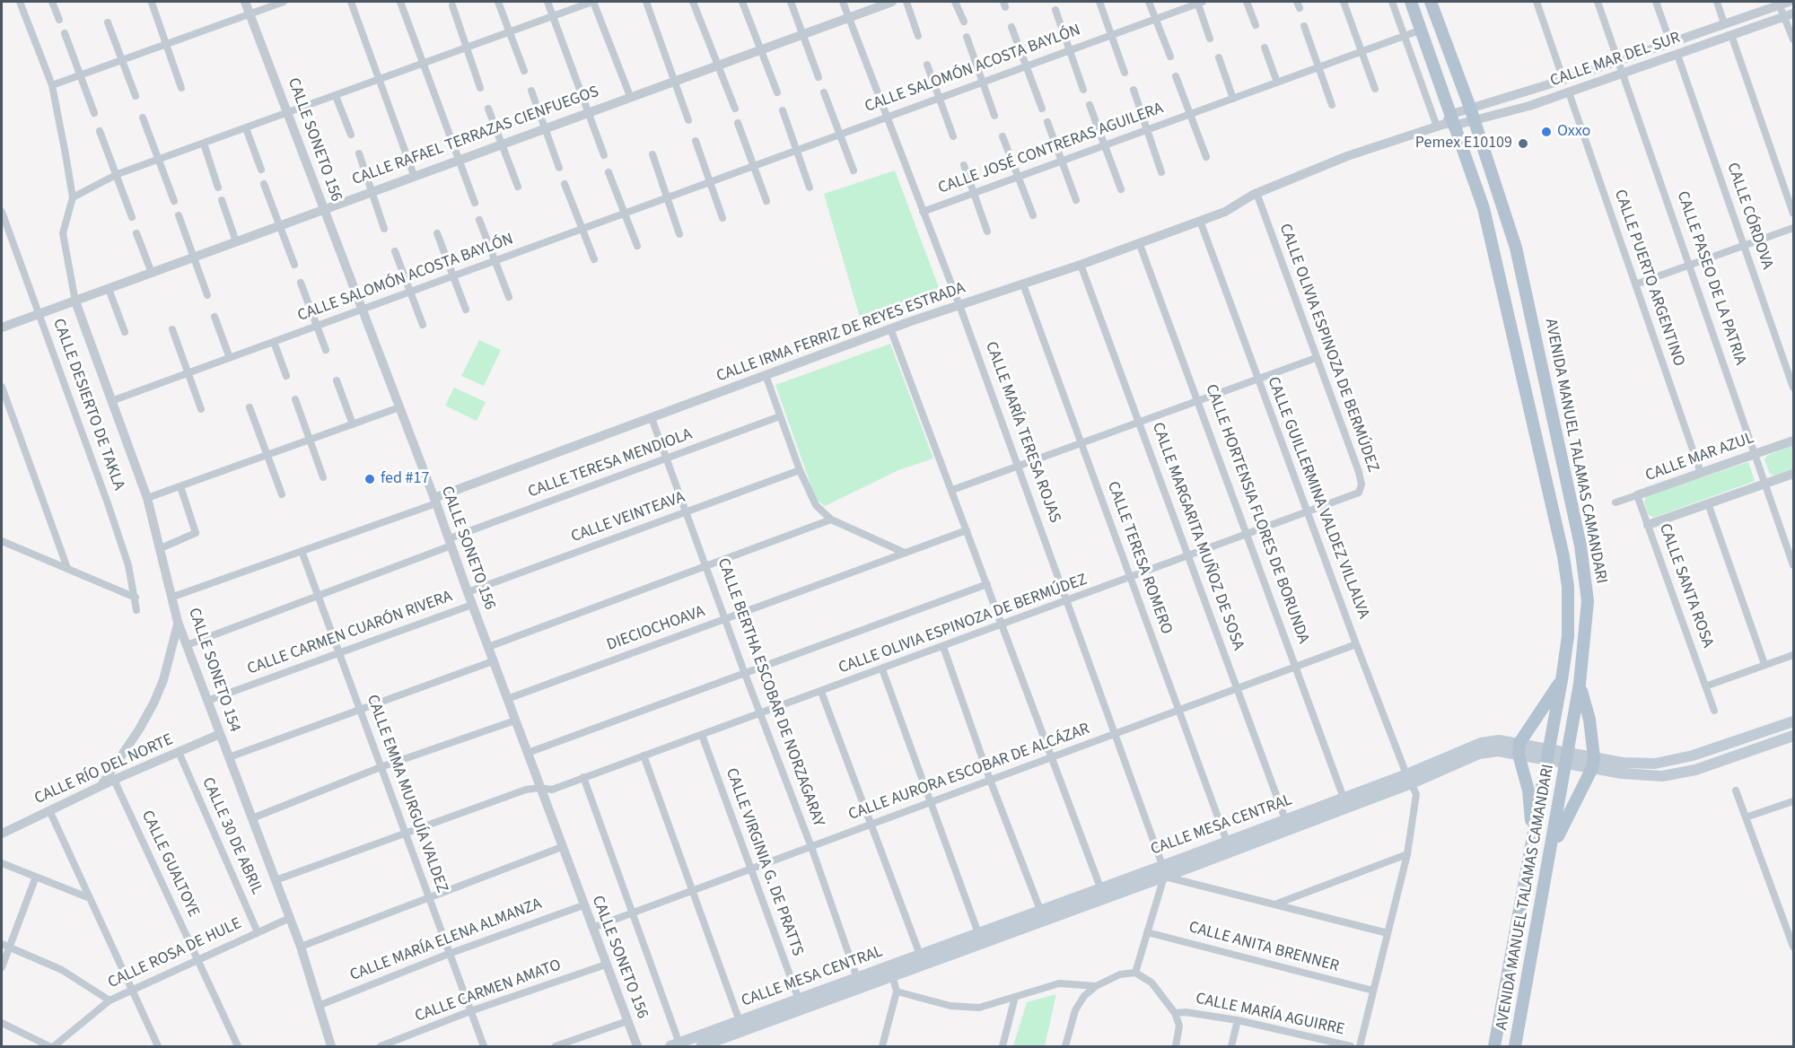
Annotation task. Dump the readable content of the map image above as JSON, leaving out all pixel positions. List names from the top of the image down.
{
  "streets": {
    "main road": ["AVENIDA MANUEL TALAMAS CAMANDARI", "CALLE MESA CENTRAL"],
    "street": [
      "CALLE MAR DEL SUR",
      "CALLE SALOMÓN ACOSTA BAYLÓN",
      "CALLE RAFAEL TERRAZAS CIENFUEGOS",
      "CALLE SONETO 156",
      "CALLE JOSÉ CONTRERAS AGUILERA",
      "CALLE CÓRDOVA",
      "CALLE PUERTO ARGENTINO",
      "CALLE PASEO DE LA PATRIA",
      "CALLE IRMA FERRIZ DE REYES ESTRADA",
      "CALLE OLIVIA ESPINOZA DE BERMÚDEZ",
      "CALLE DESIERTO DE TAKLA",
      "CALLE MARÍA TERESA ROJAS",
      "CALLE MAR AZUL",
      "CALLE TERESA MENDIOLA",
      "CALLE GUILLERMINA VALDEZ VILLALVA",
      "CALLE HORTENSIA FLORES DE BORUNDA",
      "CALLE VEINTEAVA",
      "CALLE MARGARITA MUÑOZ DE SOSA",
      "CALLE TERESA ROMERO",
      "CALLE SANTA ROSA",
      "DIECIOCHOAVA",
      "CALLE CARMEN CUARÓN RIVERA",
      "CALLE SONETO 154",
      "CALLE BERTHA ESCOBAR DE NORZAGARAY",
      "CALLE RÍO DEL NORTE",
      "CALLE AURORA ESCOBAR DE ALCÁZAR",
      "CALLE EMMA MURGUÍA VALDEZ",
      "CALLE 30 DE ABRIL",
      "CALLE VIRGINIA G. DE PRATTS",
      "CALLE GUALTOYE",
      "CALLE MARÍA ELENA ALMANZA",
      "CALLE ANITA BRENNER",
      "CALLE ROSA DE HULE",
      "CALLE CARMEN AMATO",
      "CALLE MARÍA AGUIRRE"
    ]
  },
  "crossings": [
    ["CALLE MAR DEL SUR", "CALLE CÓRDOVA"],
    ["CALLE MAR DEL SUR", "CALLE PUERTO ARGENTINO"],
    ["CALLE MAR DEL SUR", "CALLE PASEO DE LA PATRIA"],
    ["CALLE MAR DEL SUR", "CALLE IRMA FERRIZ DE REYES ESTRADA"],
    ["CALLE MAR DEL SUR", "CALLE OLIVIA ESPINOZA DE BERMÚDEZ"],
    ["CALLE MAR DEL SUR", "AVENIDA MANUEL TALAMAS CAMANDARI"],
    ["CALLE SALOMÓN ACOSTA BAYLÓN", "CALLE SONETO 156"],
    ["CALLE SALOMÓN ACOSTA BAYLÓN", "CALLE MARÍA TERESA ROJAS"],
    ["CALLE SALOMÓN ACOSTA BAYLÓN", "CALLE SONETO 154"],
    ["CALLE RAFAEL TERRAZAS CIENFUEGOS", "CALLE SONETO 156"],
    ["CALLE RAFAEL TERRAZAS CIENFUEGOS", "CALLE DESIERTO DE TAKLA"],
    ["CALLE RAFAEL TERRAZAS CIENFUEGOS", "CALLE MARÍA TERESA ROJAS"],
    ["CALLE RAFAEL TERRAZAS CIENFUEGOS", "CALLE SONETO 154"],
    ["CALLE SONETO 156", "CALLE IRMA FERRIZ DE REYES ESTRADA"],
    ["CALLE SONETO 156", "CALLE OLIVIA ESPINOZA DE BERMÚDEZ"],
    ["CALLE SONETO 156", "CALLE TERESA MENDIOLA"],
    ["CALLE SONETO 156", "CALLE VEINTEAVA"],
    ["CALLE SONETO 156", "DIECIOCHOAVA"],
    ["CALLE SONETO 156", "CALLE CARMEN CUARÓN RIVERA"],
    ["CALLE SONETO 156", "CALLE AURORA ESCOBAR DE ALCÁZAR"],
    ["CALLE SONETO 156", "CALLE MARÍA ELENA ALMANZA"],
    ["CALLE SONETO 156", "CALLE CARMEN AMATO"],
    ["CALLE JOSÉ CONTRERAS AGUILERA", "CALLE MARÍA TERESA ROJAS"],
    ["CALLE JOSÉ CONTRERAS AGUILERA", "AVENIDA MANUEL TALAMAS CAMANDARI"],
    ["CALLE PUERTO ARGENTINO", "CALLE MAR AZUL"],
    ["CALLE PASEO DE LA PATRIA", "CALLE MAR AZUL"],
    ["CALLE IRMA FERRIZ DE REYES ESTRADA", "CALLE OLIVIA ESPINOZA DE BERMÚDEZ"],
    ["CALLE IRMA FERRIZ DE REYES ESTRADA", "CALLE MARÍA TERESA ROJAS"],
    ["CALLE IRMA FERRIZ DE REYES ESTRADA", "CALLE TERESA MENDIOLA"],
    ["CALLE IRMA FERRIZ DE REYES ESTRADA", "CALLE GUILLERMINA VALDEZ VILLALVA"],
    ["CALLE IRMA FERRIZ DE REYES ESTRADA", "CALLE HORTENSIA FLORES DE BORUNDA"],
    ["CALLE IRMA FERRIZ DE REYES ESTRADA", "CALLE VEINTEAVA"],
    ["CALLE IRMA FERRIZ DE REYES ESTRADA", "CALLE MARGARITA MUÑOZ DE SOSA"],
    ["CALLE IRMA FERRIZ DE REYES ESTRADA", "CALLE TERESA ROMERO"],
    ["CALLE IRMA FERRIZ DE REYES ESTRADA", "DIECIOCHOAVA"],
    ["CALLE IRMA FERRIZ DE REYES ESTRADA", "CALLE BERTHA ESCOBAR DE NORZAGARAY"],
    ["CALLE OLIVIA ESPINOZA DE BERMÚDEZ", "CALLE MARÍA TERESA ROJAS"],
    ["CALLE OLIVIA ESPINOZA DE BERMÚDEZ", "CALLE GUILLERMINA VALDEZ VILLALVA"],
    ["CALLE OLIVIA ESPINOZA DE BERMÚDEZ", "CALLE HORTENSIA FLORES DE BORUNDA"],
    ["CALLE OLIVIA ESPINOZA DE BERMÚDEZ", "CALLE MARGARITA MUÑOZ DE SOSA"],
    ["CALLE OLIVIA ESPINOZA DE BERMÚDEZ", "CALLE TERESA ROMERO"],
    ["CALLE OLIVIA ESPINOZA DE BERMÚDEZ", "CALLE SONETO 154"],
    ["CALLE OLIVIA ESPINOZA DE BERMÚDEZ", "CALLE BERTHA ESCOBAR DE NORZAGARAY"],
    ["CALLE OLIVIA ESPINOZA DE BERMÚDEZ", "CALLE EMMA MURGUÍA VALDEZ"],
    ["CALLE OLIVIA ESPINOZA DE BERMÚDEZ", "CALLE VIRGINIA G. DE PRATTS"],
    ["CALLE MARÍA TERESA ROJAS", "CALLE AURORA ESCOBAR DE ALCÁZAR"],
    ["CALLE MARÍA TERESA ROJAS", "CALLE MESA CENTRAL"],
    ["AVENIDA MANUEL TALAMAS CAMANDARI", "CALLE MESA CENTRAL"],
    ["CALLE MAR AZUL", "CALLE SANTA ROSA"],
    ["CALLE TERESA MENDIOLA", "CALLE SONETO 154"],
    ["CALLE TERESA MENDIOLA", "CALLE BERTHA ESCOBAR DE NORZAGARAY"],
    ["CALLE TERESA MENDIOLA", "CALLE EMMA MURGUÍA VALDEZ"],
    ["CALLE GUILLERMINA VALDEZ VILLALVA", "CALLE AURORA ESCOBAR DE ALCÁZAR"],
    ["CALLE GUILLERMINA VALDEZ VILLALVA", "CALLE MESA CENTRAL"],
    ["CALLE GUILLERMINA VALDEZ VILLALVA", "CALLE ANITA BRENNER"],
    ["CALLE HORTENSIA FLORES DE BORUNDA", "CALLE AURORA ESCOBAR DE ALCÁZAR"],
    ["CALLE HORTENSIA FLORES DE BORUNDA", "CALLE MESA CENTRAL"],
    ["CALLE VEINTEAVA", "CALLE BERTHA ESCOBAR DE NORZAGARAY"],
    ["CALLE MARGARITA MUÑOZ DE SOSA", "CALLE AURORA ESCOBAR DE ALCÁZAR"],
    ["CALLE MARGARITA MUÑOZ DE SOSA", "CALLE MESA CENTRAL"],
    ["CALLE TERESA ROMERO", "CALLE AURORA ESCOBAR DE ALCÁZAR"],
    ["CALLE TERESA ROMERO", "CALLE MESA CENTRAL"],
    ["DIECIOCHOAVA", "CALLE BERTHA ESCOBAR DE NORZAGARAY"],
    ["CALLE CARMEN CUARÓN RIVERA", "CALLE SONETO 154"],
    ["CALLE CARMEN CUARÓN RIVERA", "CALLE EMMA MURGUÍA VALDEZ"],
    ["CALLE SONETO 154", "CALLE RÍO DEL NORTE"],
    ["CALLE SONETO 154", "CALLE MARÍA ELENA ALMANZA"],
    ["CALLE SONETO 154", "CALLE ROSA DE HULE"],
    ["CALLE BERTHA ESCOBAR DE NORZAGARAY", "CALLE AURORA ESCOBAR DE ALCÁZAR"],
    ["CALLE BERTHA ESCOBAR DE NORZAGARAY", "CALLE MESA CENTRAL"],
    ["CALLE RÍO DEL NORTE", "CALLE 30 DE ABRIL"],
    ["CALLE RÍO DEL NORTE", "CALLE GUALTOYE"],
    ["CALLE AURORA ESCOBAR DE ALCÁZAR", "CALLE VIRGINIA G. DE PRATTS"],
    ["CALLE EMMA MURGUÍA VALDEZ", "CALLE MARÍA ELENA ALMANZA"],
    ["CALLE EMMA MURGUÍA VALDEZ", "CALLE CARMEN AMATO"],
    ["CALLE MESA CENTRAL", "CALLE VIRGINIA G. DE PRATTS"],
    ["CALLE 30 DE ABRIL", "CALLE ROSA DE HULE"],
    ["CALLE GUALTOYE", "CALLE ROSA DE HULE"]
  ],
  "places": ["Oxxo", "Pemex E10109", "fed #17"]
}
